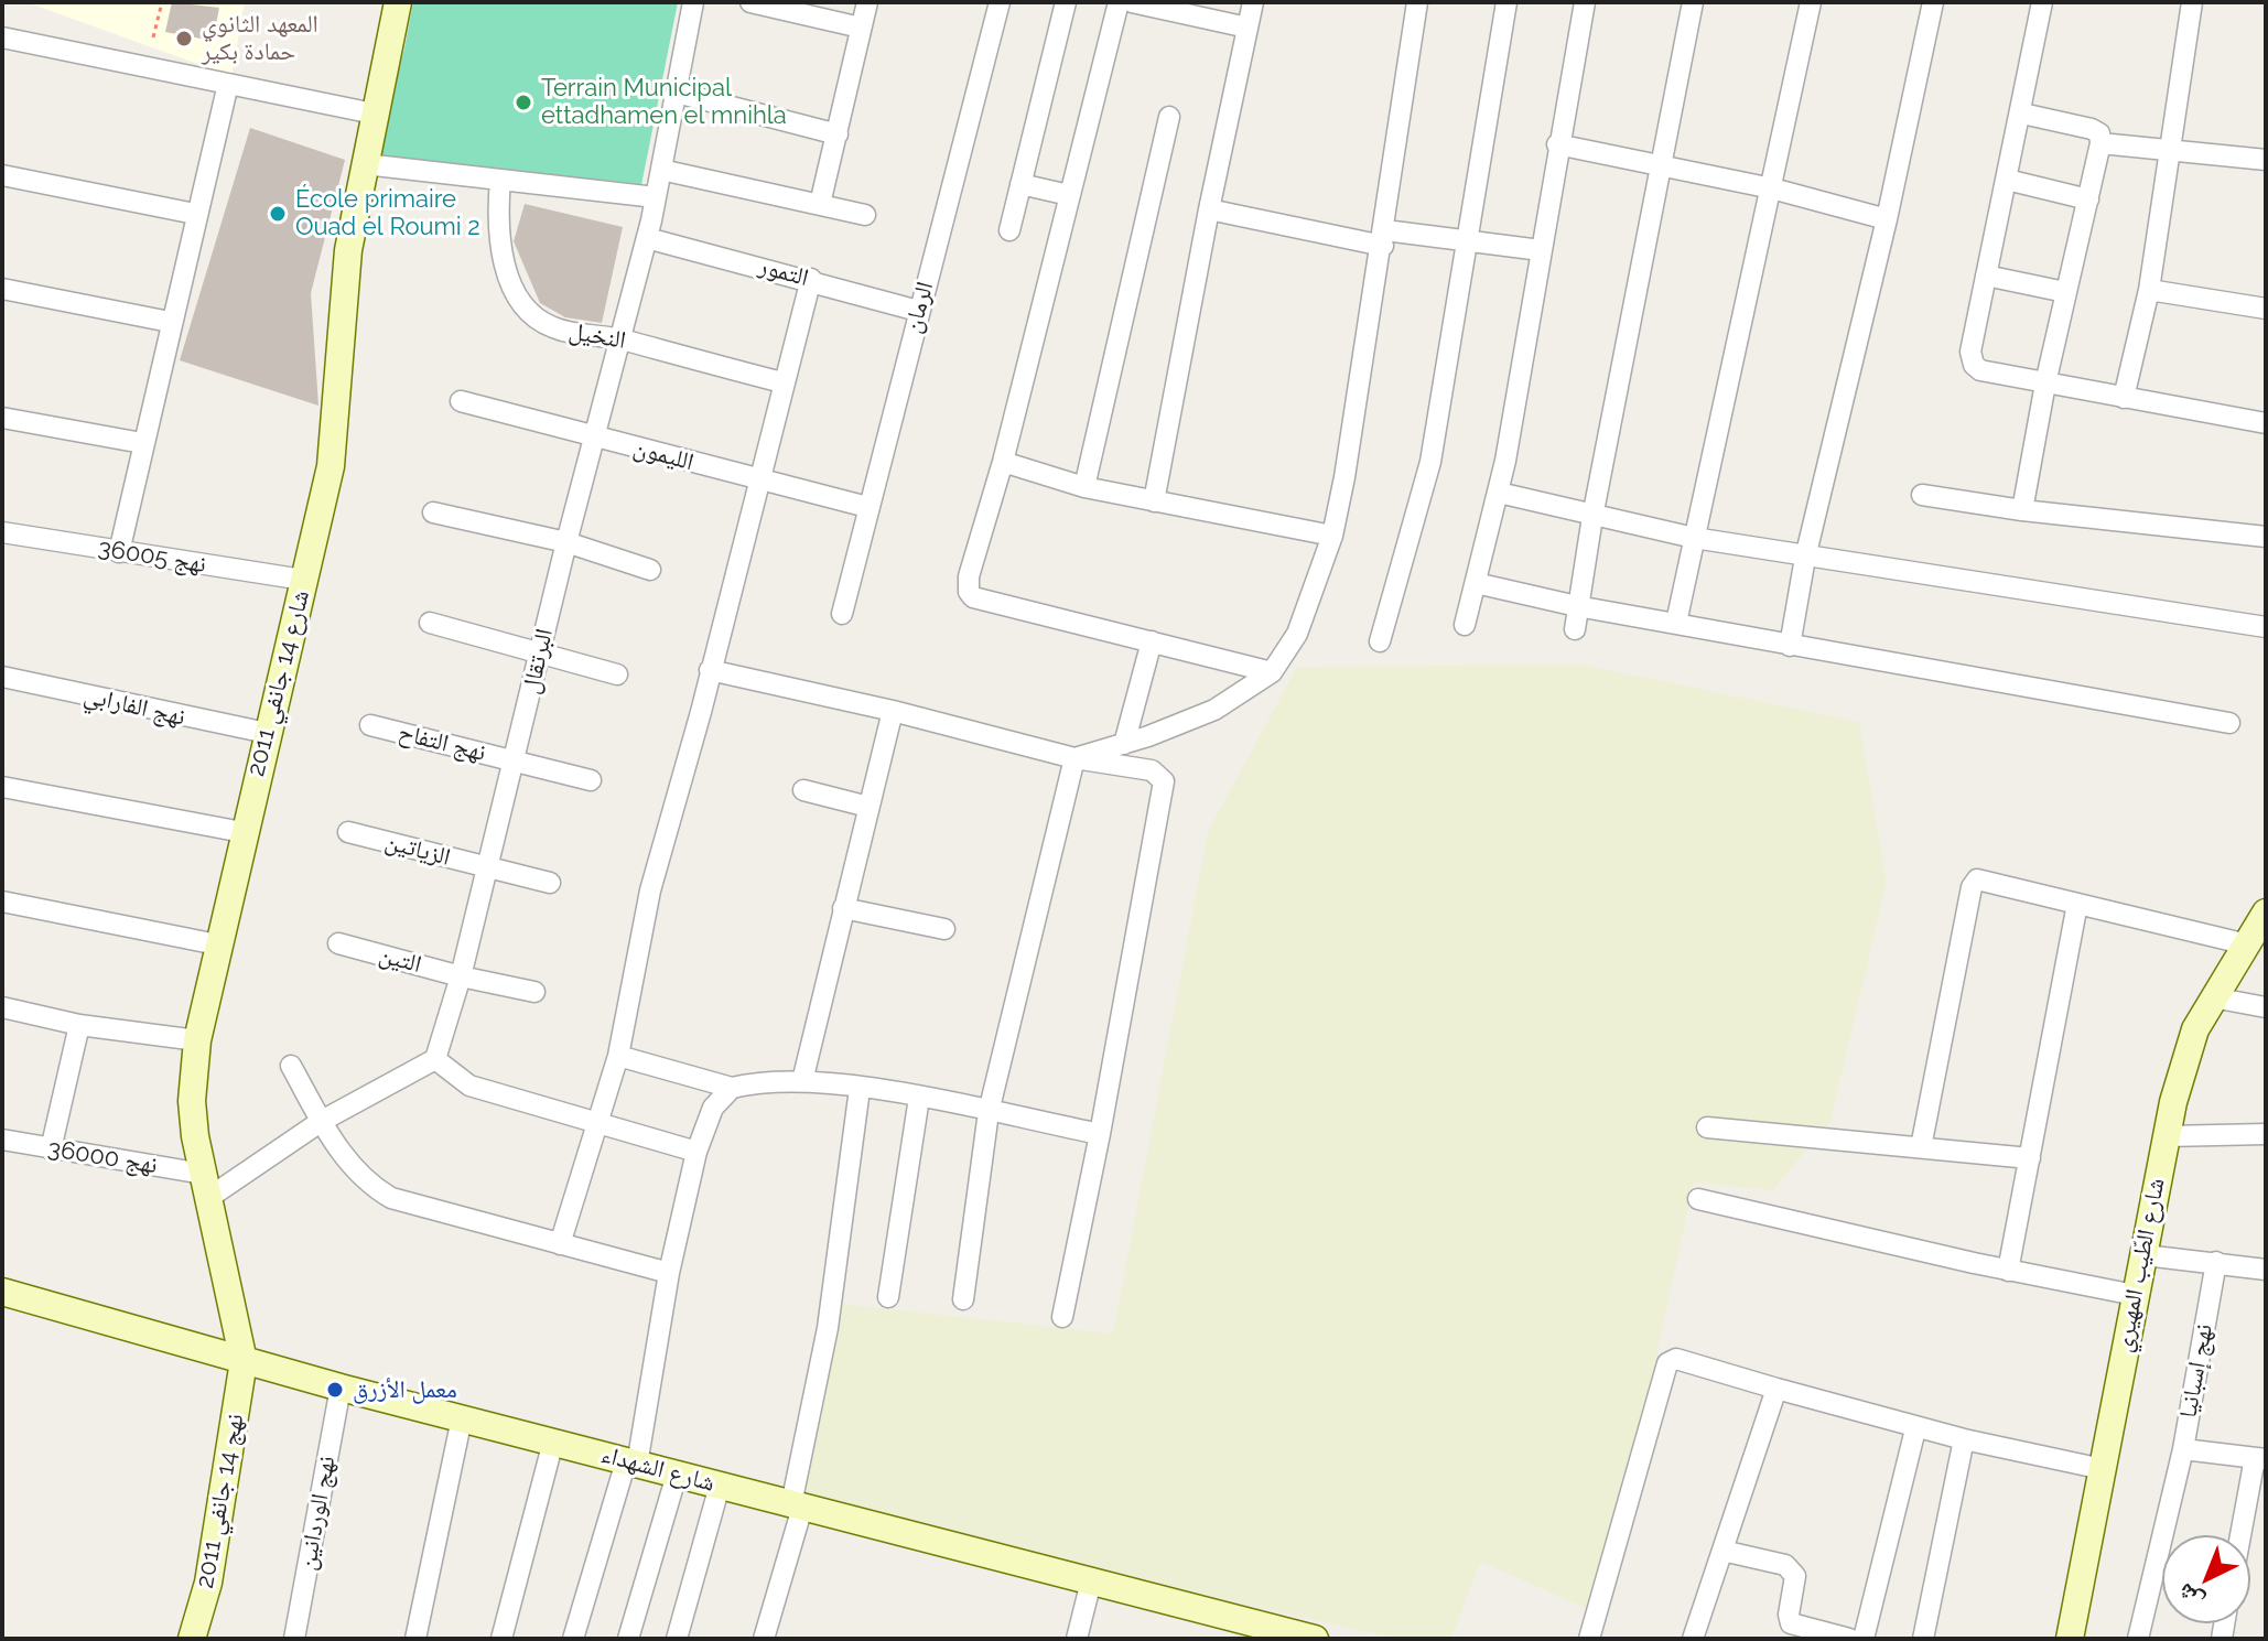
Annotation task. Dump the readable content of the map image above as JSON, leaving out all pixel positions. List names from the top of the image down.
{
  "streets": {
    "street": [
      "التمور",
      "الرمان",
      "النخيل",
      "الليمون",
      "نهج 36005",
      "البرتقال",
      "شارع 14 جانفي 2011",
      "نهج الفارابي",
      "نهج التفاح",
      "الزياتين",
      "التين",
      "نهج 36000",
      "شارع الطّيب المهيري",
      "نهج إسبانيا",
      "شارع الشهداء",
      "نهج 14 جانفي 2011",
      "نهج الوردانين"
    ]
  },
  "crossings": [
    ["التمور", "الرمان"],
    ["التمور", "البرتقال"],
    ["الرمان", "الليمون"],
    ["النخيل", "البرتقال"],
    ["الليمون", "البرتقال"],
    ["نهج 36005", "شارع 14 جانفي 2011"],
    ["البرتقال", "نهج التفاح"],
    ["البرتقال", "الزياتين"],
    ["البرتقال", "التين"],
    ["شارع 14 جانفي 2011", "نهج الفارابي"],
    ["شارع 14 جانفي 2011", "نهج 36000"],
    ["شارع 14 جانفي 2011", "شارع الشهداء"],
    ["شارع 14 جانفي 2011", "نهج 14 جانفي 2011"],
    ["شارع الشهداء", "نهج 14 جانفي 2011"],
    ["شارع الشهداء", "نهج الوردانين"]
  ],
  "places": [
    "المعهد الثانوي حمادة بكير",
    "Terrain Municipal ettadhamen el mnihla",
    "École primaire Ouad el Roumi 2",
    "معمل الأزرق"
  ],
  "north": "bottom left"
}
